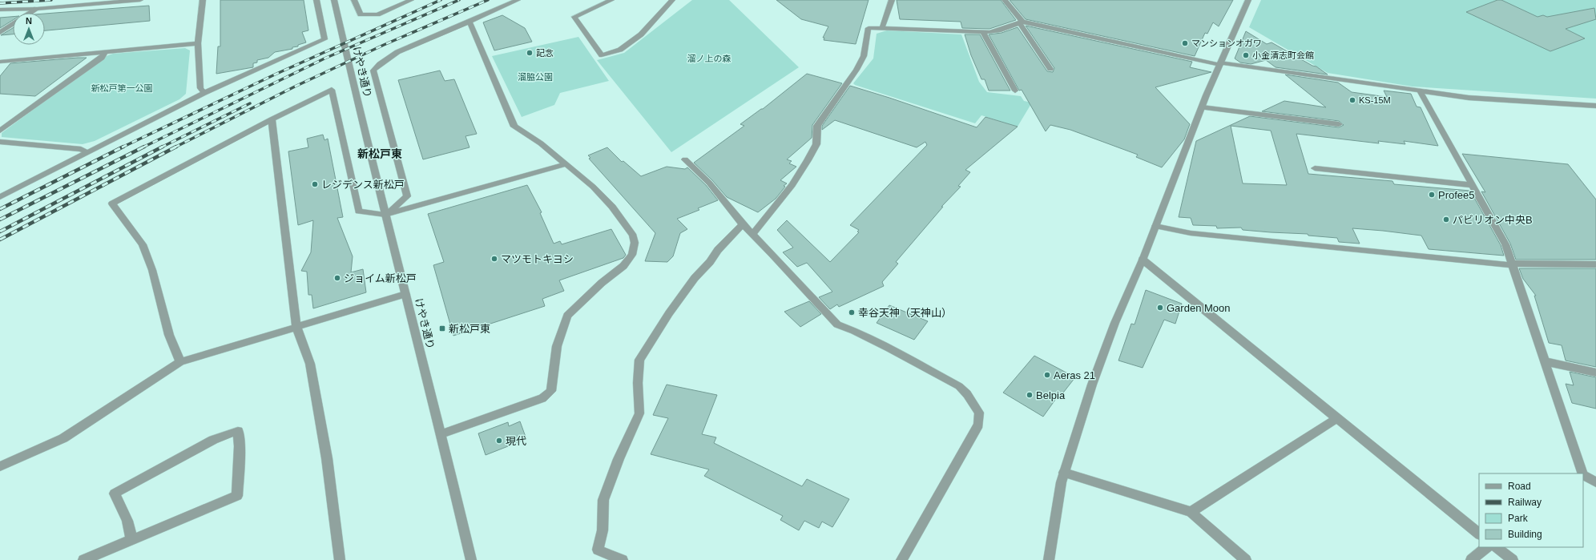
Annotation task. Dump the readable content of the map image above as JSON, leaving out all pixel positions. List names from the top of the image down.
{
  "streets": {
    "street": ["けやき通り"]
  },
  "districts": ["新松戸東"],
  "parks": ["溜ノ上の森", "溜脇公園", "新松戸第一公園"],
  "places": {
    "other": [
      "マンションオガワ",
      "記念",
      "小金清志町会館",
      "KS-15M",
      "レジデンス新松戸",
      "Profee5",
      "パビリオン中央B",
      "マツモトキヨシ",
      "ジョイム新松戸",
      "Garden Moon",
      "幸谷天神（天神山）",
      "Aeras 21",
      "Belpia",
      "現代"
    ],
    "transit": ["新松戸東"]
  },
  "legend": [
    "Road",
    "Railway",
    "Park",
    "Building"
  ],
  "north": "top"
}
